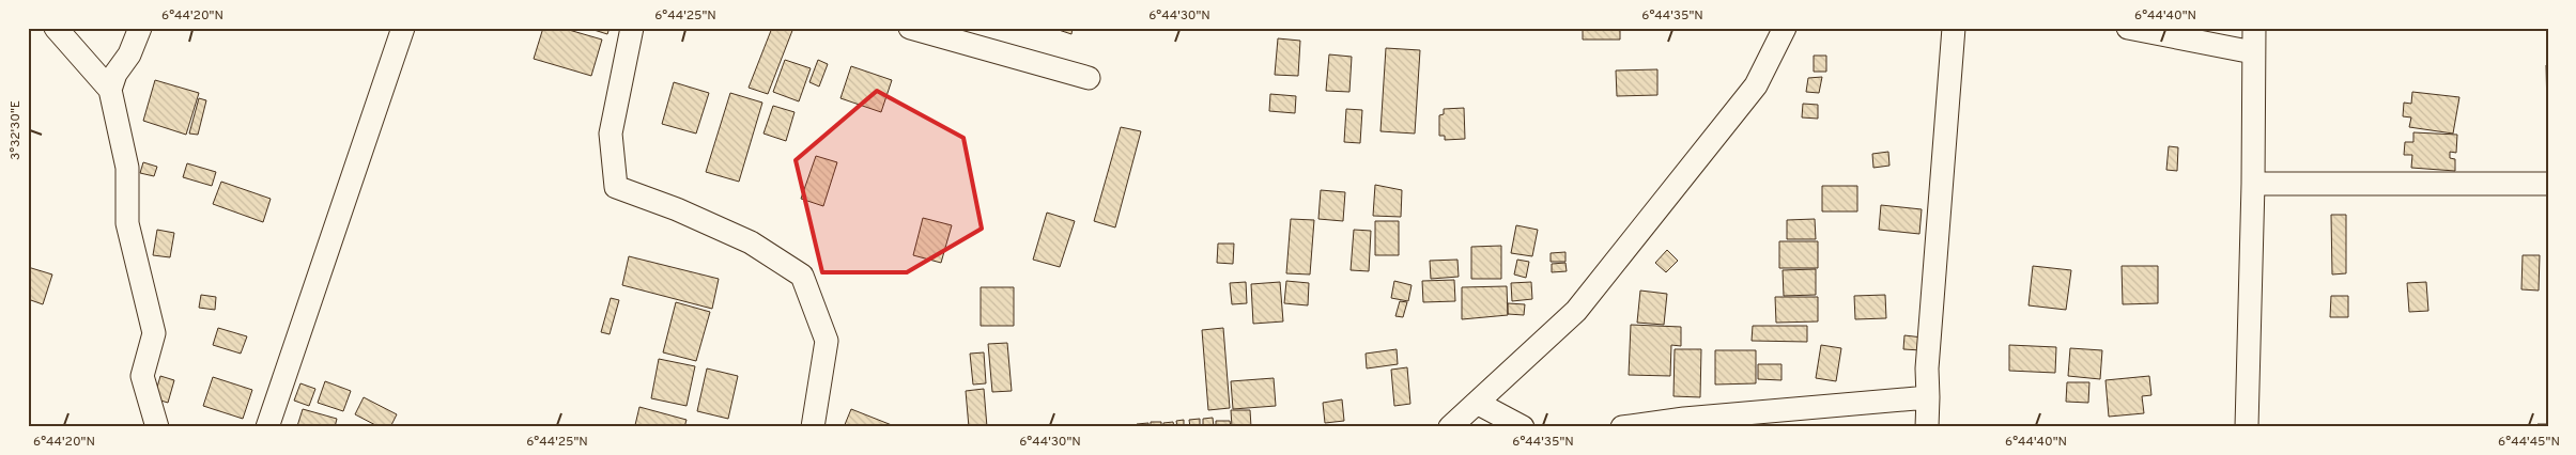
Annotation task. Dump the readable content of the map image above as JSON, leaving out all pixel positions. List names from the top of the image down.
{
  "coordinates": [
    "6°44'20\"N",
    "6°44'25\"N",
    "6°44'30\"N",
    "6°44'35\"N",
    "6°44'40\"N",
    "3°32'30\"E",
    "6°44'45\"N"
  ]
}
